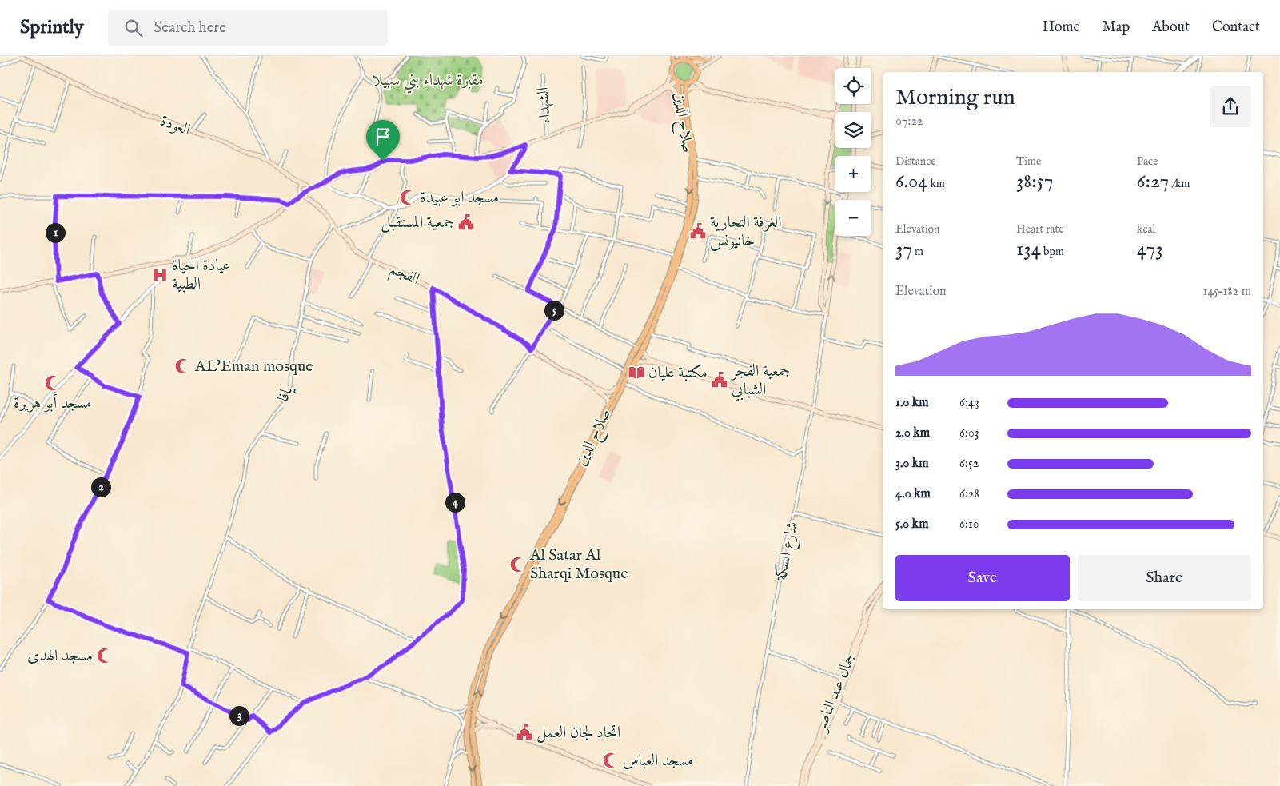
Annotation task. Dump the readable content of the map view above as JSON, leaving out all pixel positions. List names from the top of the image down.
{
  "streets": {
    "highway": ["صلاح الدين"],
    "main road": [
      "العودة",
      "الفجم",
      "شارع السكة",
      "جمال عبد الناصر"
    ],
    "street": ["الشهداء", "يافا"]
  },
  "crossings": [
    ["العودة", "الفجم"],
    ["الفجم", "يافا"]
  ],
  "parks": ["مقبرة شهداء بني سهيلا"],
  "places": {
    "mosque": [
      "مسجد ابو عبيدة",
      "AL'Eman mosque",
      "مسجد أبو هريرة",
      "Al Satar Al Sharqi Mosque",
      "مسجد الهدى",
      "مسجد العباس"
    ],
    "public building": [
      "جمعية المستقبل",
      "الغرفة التجارية خانيونس",
      "جمعية الفجر الشبابي",
      "اتحاد لجان العمل"
    ],
    "hospital": ["عيادة الحياة الطبية"],
    "library": ["مكتبة عليان"]
  },
  "page": {
    "header": "Sprintly",
    "search": "Search here",
    "nav": [
      "Home",
      "Map",
      "About",
      "Contact"
    ],
    "map_buttons": ["+", "−"],
    "heading": ["Morning run", "07:22"],
    "stats": [
      ["Distance", "6.04 km"],
      ["Time", "38:57"],
      ["Pace", "6:27 /km"],
      ["Elevation", "37 m"],
      ["Heart rate", "134 bpm"],
      ["kcal", "473"]
    ],
    "pins": [
      "1",
      "5",
      "2",
      "4",
      "3"
    ],
    "chart": ["Elevation", "145–182 m"],
    "list": [
      {
        "name": "1.0 km",
        "note": "6:43"
      },
      {
        "name": "2.0 km",
        "note": "6:03"
      },
      {
        "name": "3.0 km",
        "note": "6:52"
      },
      {
        "name": "4.0 km",
        "note": "6:28"
      },
      {
        "name": "5.0 km",
        "note": "6:10"
      }
    ],
    "buttons": ["Save", "Share"]
  }
}
